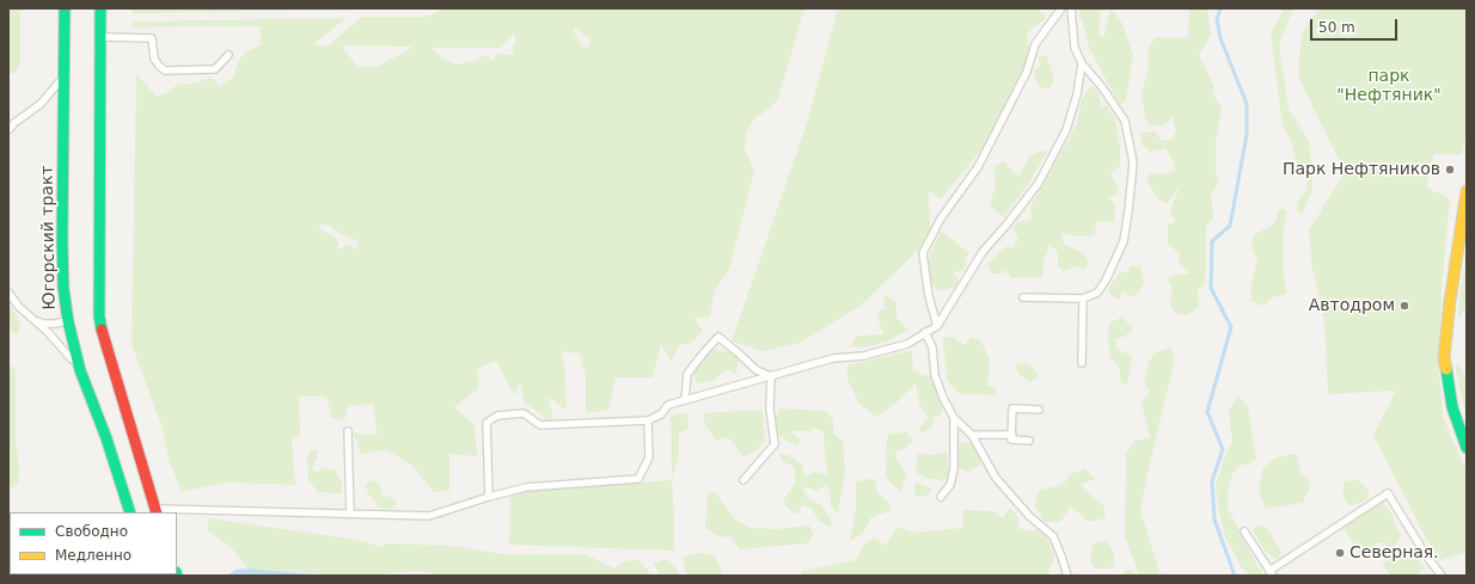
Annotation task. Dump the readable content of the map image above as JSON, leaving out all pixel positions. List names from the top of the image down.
{
  "streets": {
    "main road": ["Югорский тракт"]
  },
  "parks": ["парк \"Нефтяник\""],
  "places": ["Парк Нефтяников", "Автодром", "Северная."],
  "legend": ["Свободно", "Медленно"],
  "scale_bar": "50 m"
}
